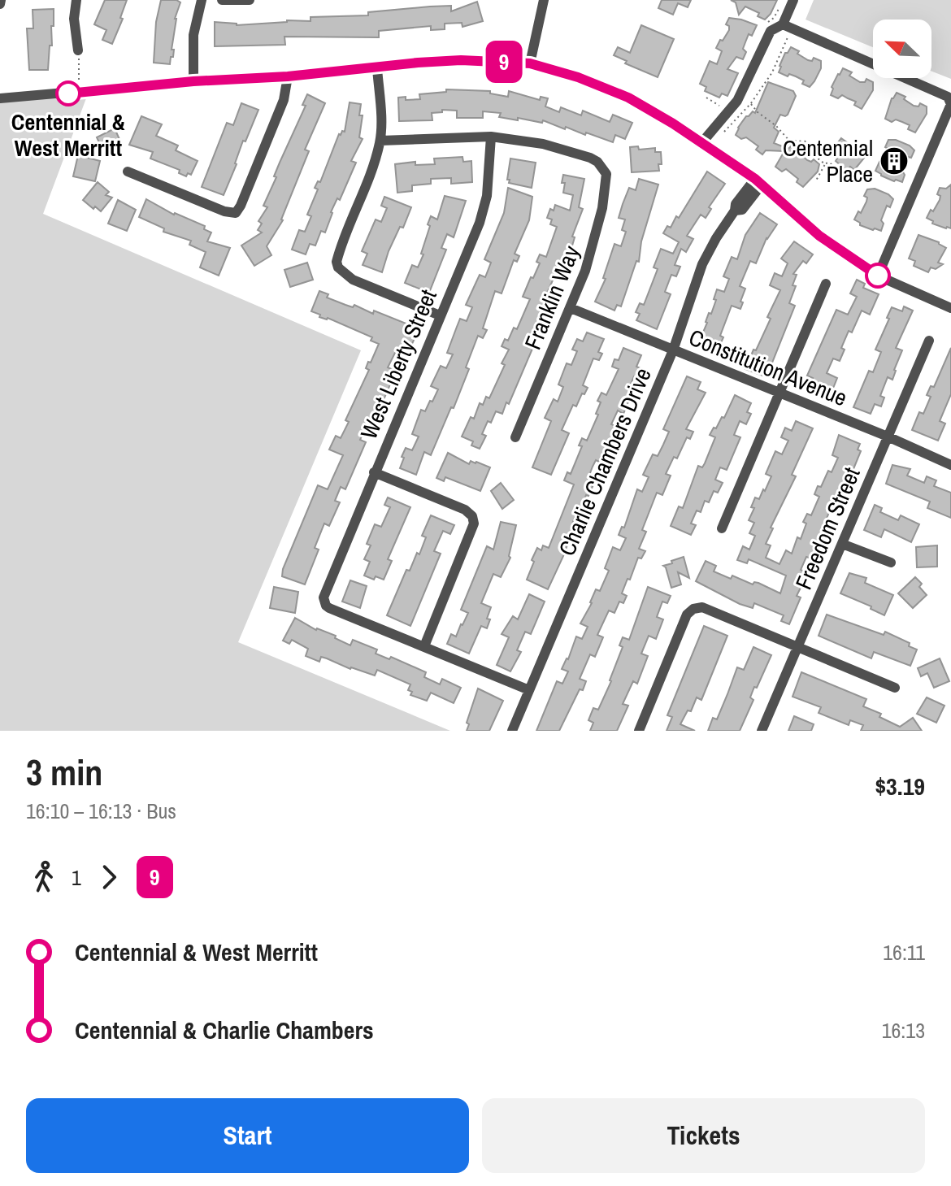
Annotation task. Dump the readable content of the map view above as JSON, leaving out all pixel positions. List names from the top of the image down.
{
  "streets": {
    "street": [
      "Franklin Way",
      "West Liberty Street",
      "Constitution Avenue",
      "Charlie Chambers Drive",
      "Freedom Street"
    ]
  },
  "crossings": [
    ["Franklin Way", "West Liberty Street"],
    ["Franklin Way", "Constitution Avenue"],
    ["Constitution Avenue", "Charlie Chambers Drive"],
    ["Constitution Avenue", "Freedom Street"]
  ],
  "places": {
    "other": ["Centennial & West Merritt"],
    "building": ["Centennial Place"]
  },
  "lines": ["bus line 9"],
  "north": "top left",
  "page": {
    "on_map": "9",
    "heading": ["3 min", "16:10 – 16:13 · Bus", "$3.19"],
    "legs": ["1", "9"],
    "list": [
      {
        "name": "Centennial & West Merritt",
        "value": "16:11"
      },
      {
        "name": "Centennial & Charlie Chambers",
        "value": "16:13"
      }
    ],
    "buttons": ["Start", "Tickets"]
  }
}
